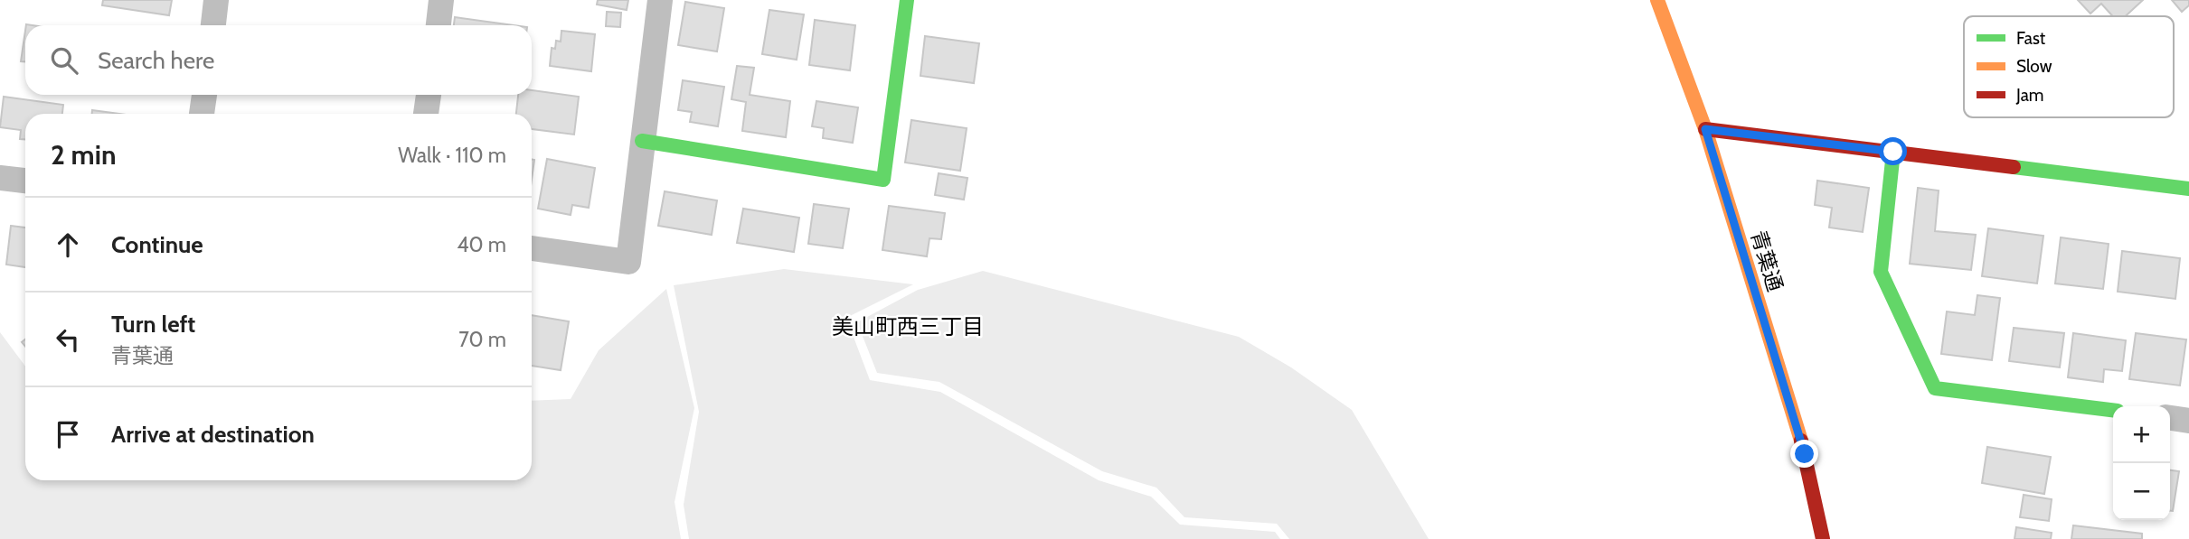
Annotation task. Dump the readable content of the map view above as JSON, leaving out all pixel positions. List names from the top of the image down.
{
  "streets": {
    "street": ["青葉通"]
  },
  "districts": ["美山町西三丁目"],
  "legend": ["Fast", "Slow", "Jam"],
  "page": {
    "search": "Search here",
    "heading": ["2 min", "Walk · 110 m"],
    "list": [
      ["Continue", "40 m"],
      ["Turn left", "青葉通", "70 m"],
      "Arrive at destination"
    ],
    "map_buttons": ["+", "−"]
  }
}
